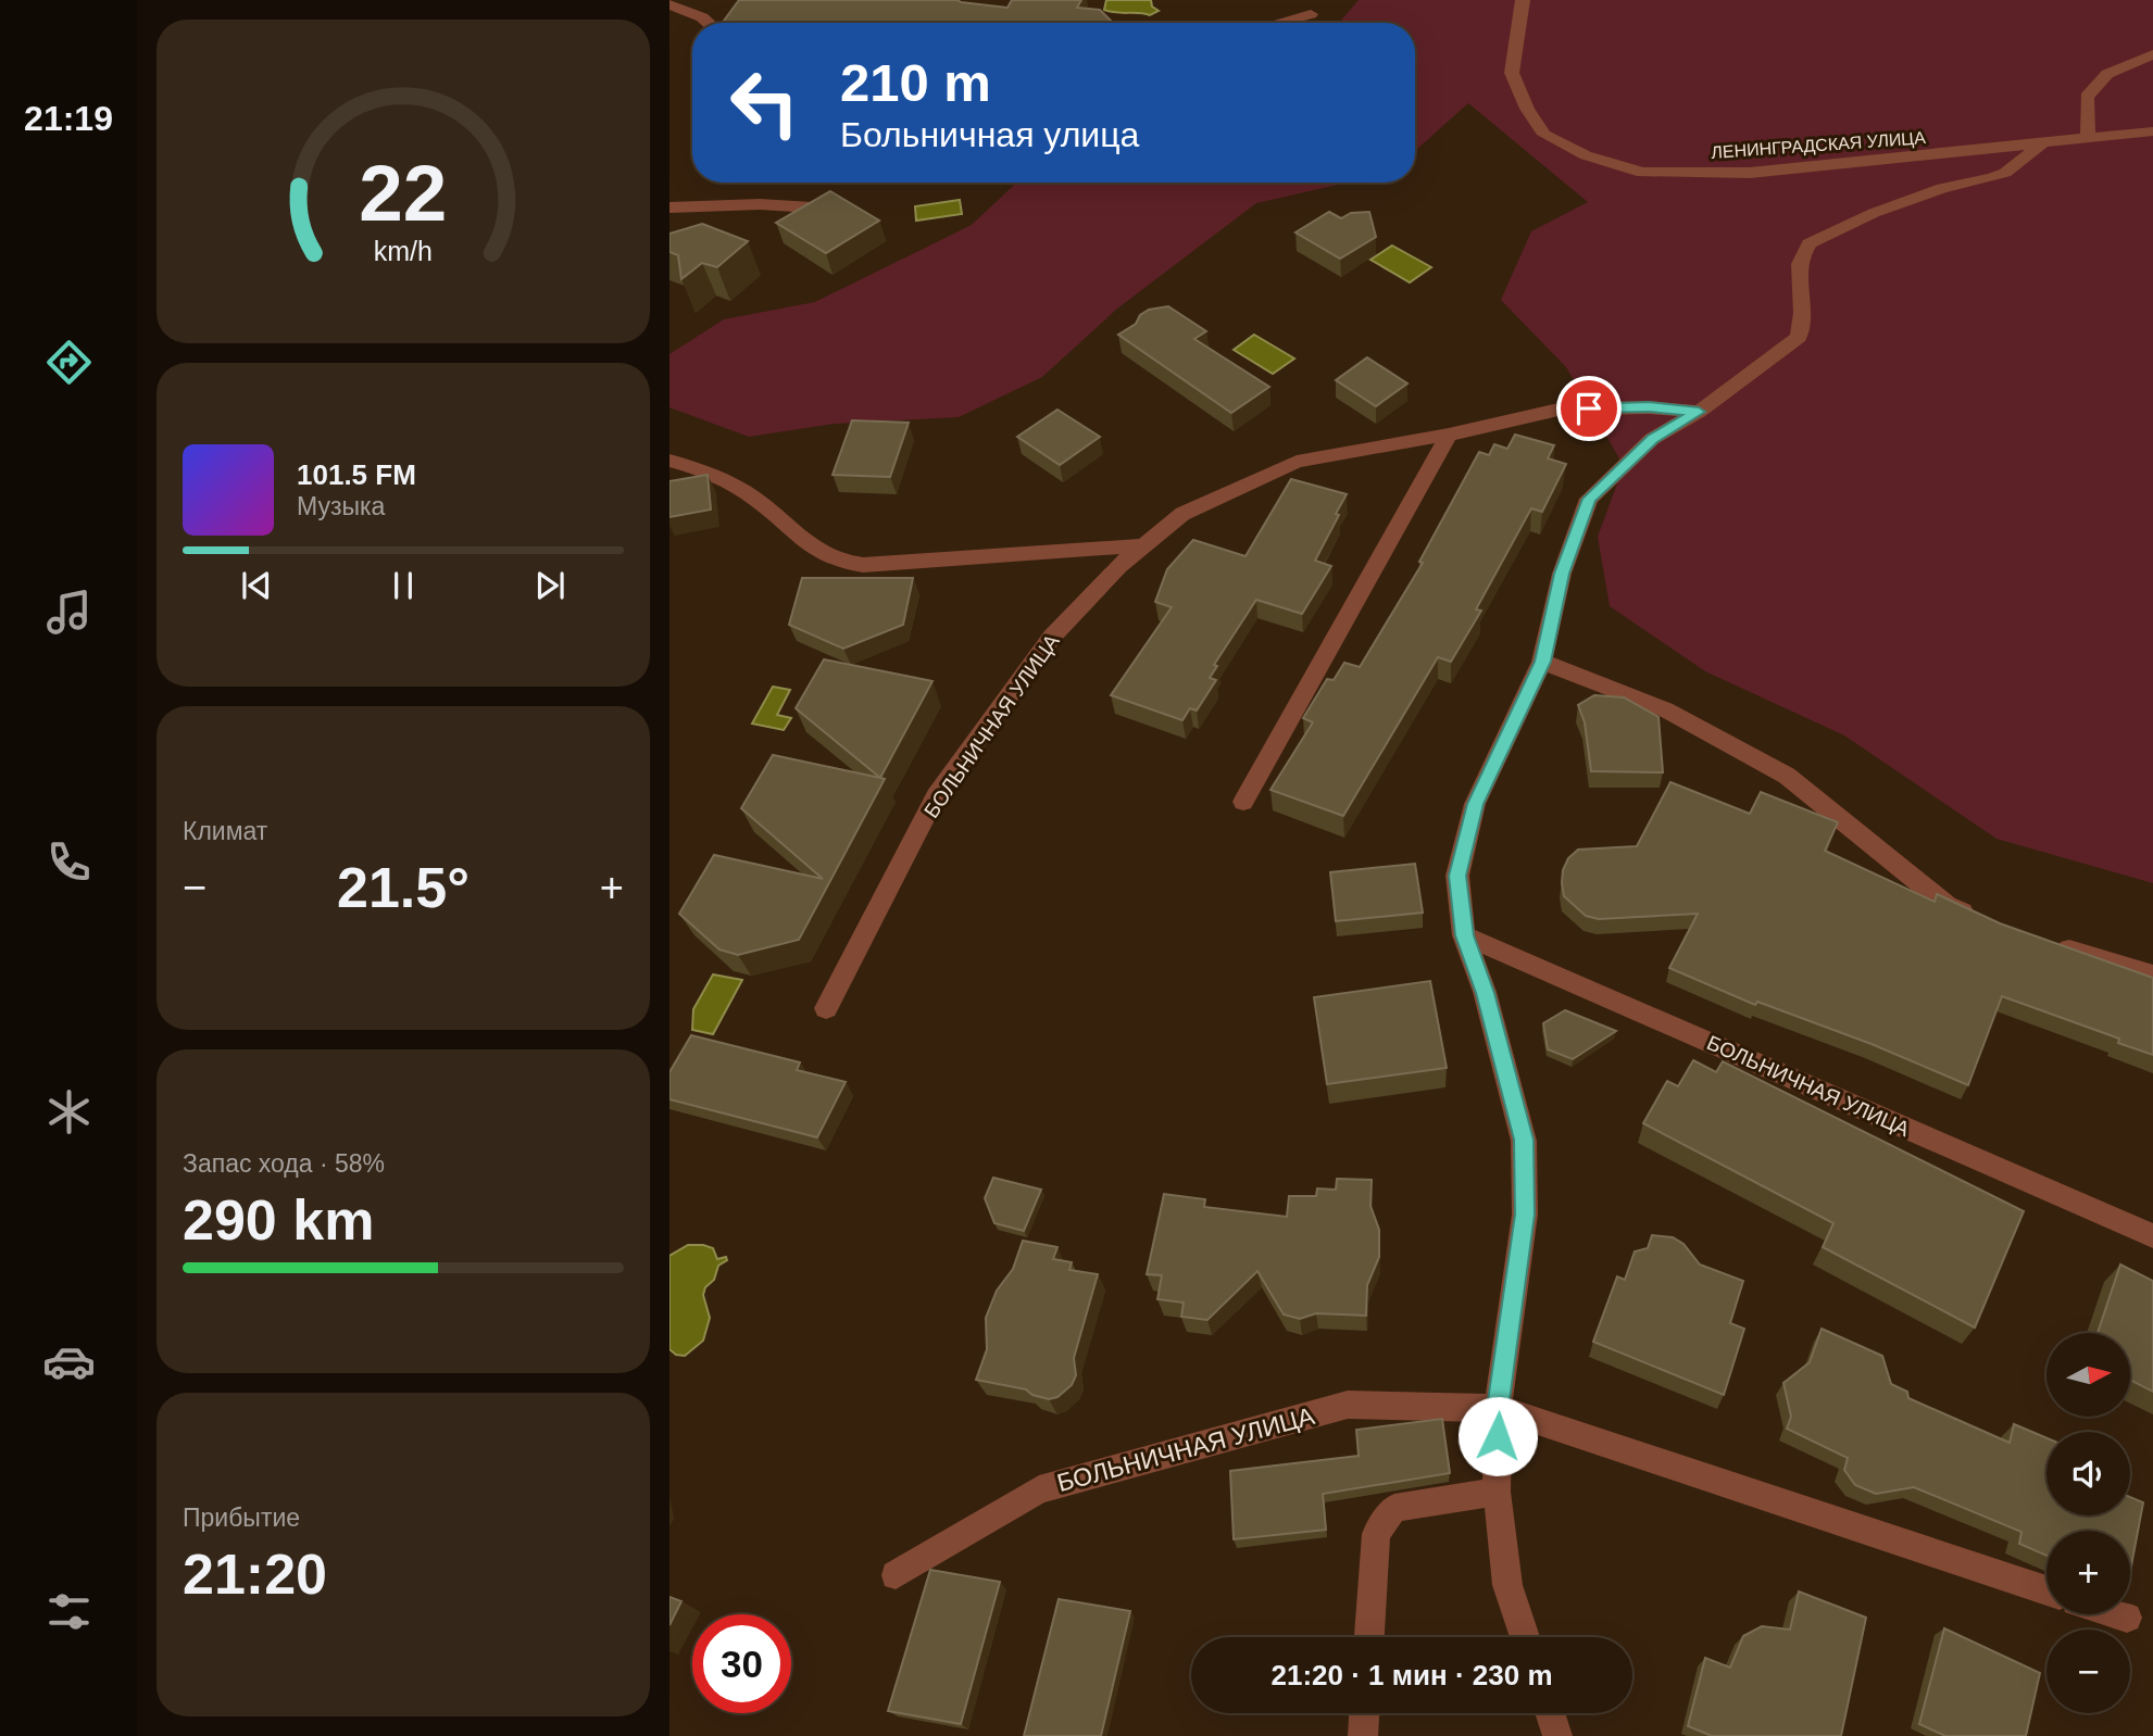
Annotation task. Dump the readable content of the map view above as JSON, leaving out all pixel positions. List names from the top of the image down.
{
  "streets": {
    "street": ["ЛЕНИНГРАДСКАЯ УЛИЦА", "БОЛЬНИЧНАЯ УЛИЦА"]
  },
  "north": "right",
  "page": {
    "tabs": "21:19",
    "turn": ["210 m", "Больничная улица"],
    "song": ["101.5 FM", "Музыка"],
    "tile": [
      "Климат",
      ["Запас хода · 58%", "290 km"],
      ["Прибытие", "21:20"]
    ],
    "heat": ["−", "21.5°", "+"],
    "map_buttons": ["+", "−"],
    "limit": "30",
    "trip": "21:20 · 1 мин · 230 m",
    "gauge": ["22", "km/h"]
  }
}
